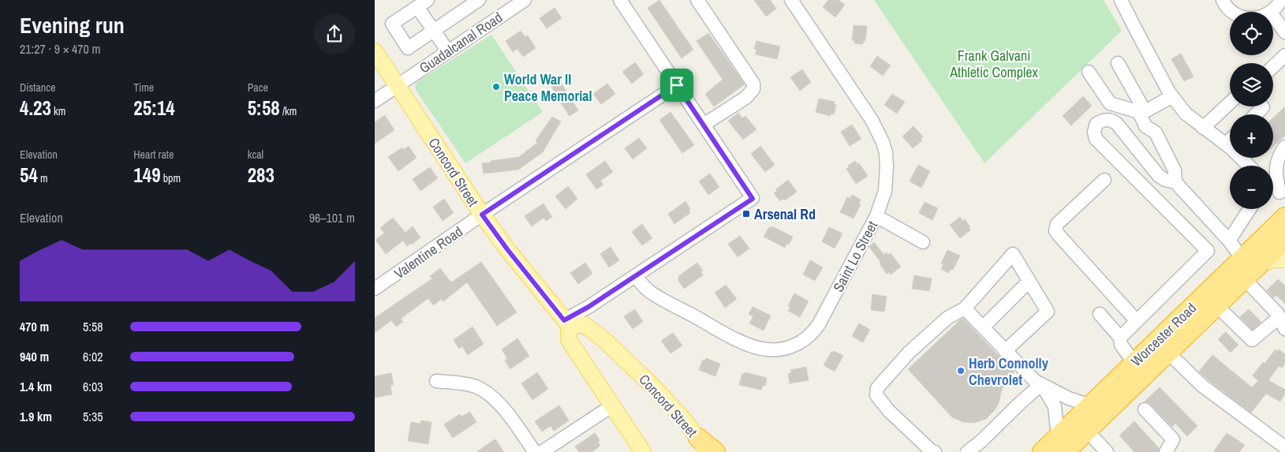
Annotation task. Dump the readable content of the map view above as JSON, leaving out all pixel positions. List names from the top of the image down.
{
  "streets": {
    "highway": ["Worcester Road"],
    "main road": ["Concord Street"],
    "street": ["Guadalcanal Road", "Valentine Road", "Saint Lo Street"]
  },
  "crossings": [
    ["Guadalcanal Road", "Concord Street"],
    ["Concord Street", "Valentine Road"]
  ],
  "parks": ["Frank Galvani Athletic Complex"],
  "places": {
    "other": ["World War II Peace Memorial", "Herb Connolly Chevrolet"],
    "transit": ["Arsenal Rd"]
  },
  "page": {
    "heading": ["Evening run", "21:27 · 9 × 470 m"],
    "map_buttons": ["+", "−"],
    "stats": [
      ["Distance", "4.23 km"],
      ["Time", "25:14"],
      ["Pace", "5:58 /km"],
      ["Elevation", "54 m"],
      ["Heart rate", "149 bpm"],
      ["kcal", "283"]
    ],
    "chart": ["Elevation", "96–101 m"],
    "list": [
      {
        "name": "470 m",
        "note": "5:58"
      },
      {
        "name": "940 m",
        "note": "6:02"
      },
      {
        "name": "1.4 km",
        "note": "6:03"
      },
      {
        "name": "1.9 km",
        "note": "5:35"
      }
    ]
  }
}
